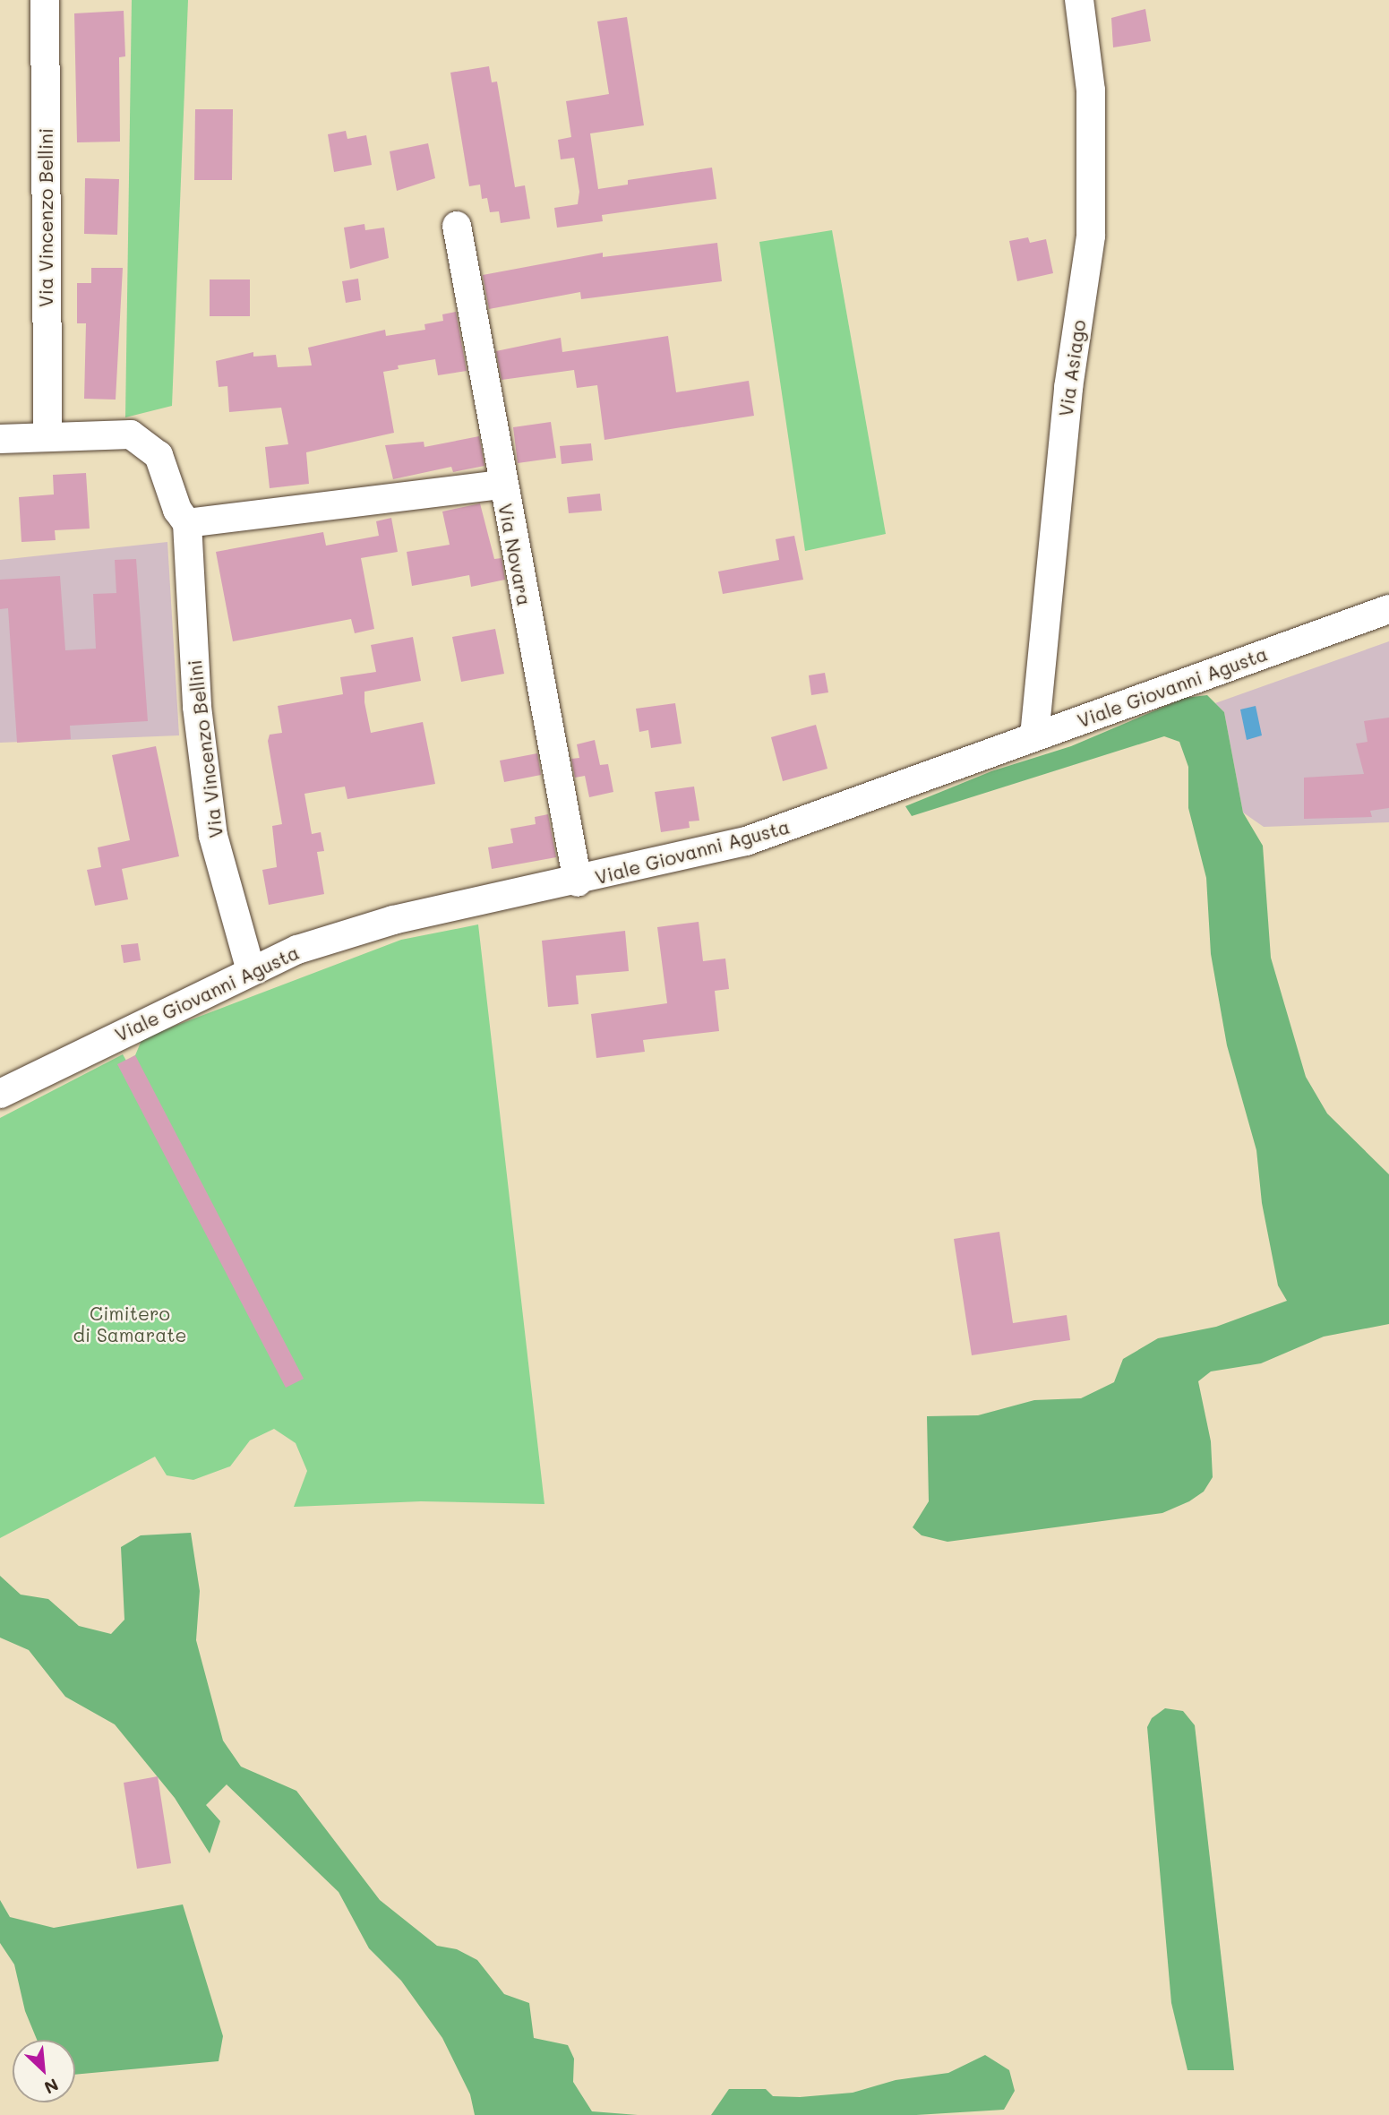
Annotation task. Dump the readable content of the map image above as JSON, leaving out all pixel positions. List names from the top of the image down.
{
  "streets": {
    "street": [
      "Via Vincenzo Bellini",
      "Via Asiago",
      "Via Novara",
      "Viale Giovanni Agusta"
    ]
  },
  "crossings": [
    ["Via Vincenzo Bellini", "Viale Giovanni Agusta"],
    ["Via Asiago", "Viale Giovanni Agusta"],
    ["Via Novara", "Viale Giovanni Agusta"]
  ],
  "parks": ["Cimitero di Samarate"],
  "north": "bottom right"
}
